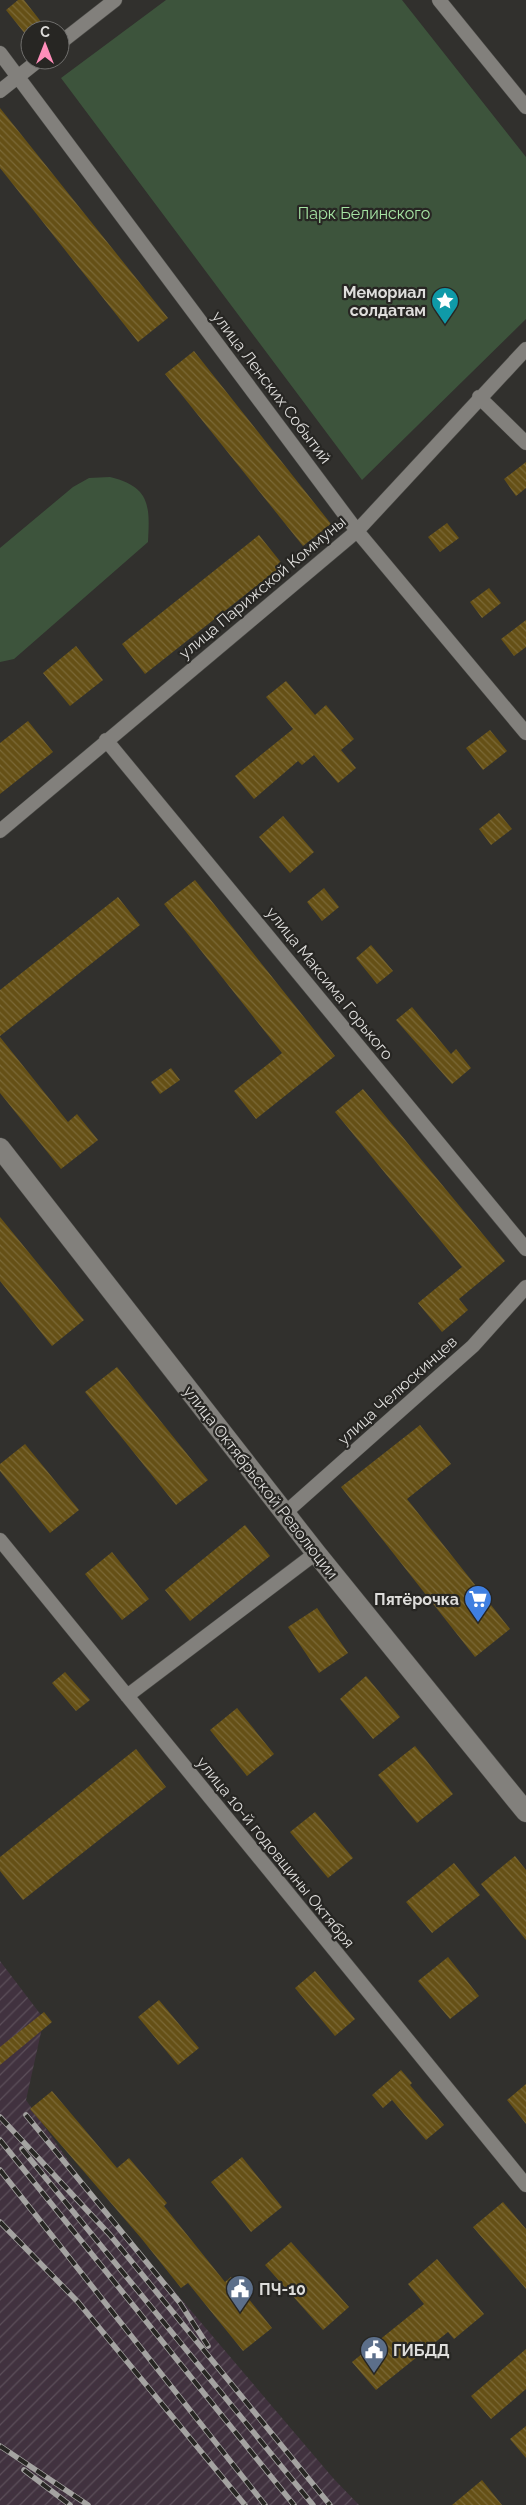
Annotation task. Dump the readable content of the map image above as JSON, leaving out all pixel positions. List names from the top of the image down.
{
  "streets": {
    "street": [
      "улица Ленских Событий",
      "улица Парижской Коммуны",
      "улица Максима Горького",
      "улица Челюскинцев",
      "улица Октябрьской Революции",
      "улица 10-й годовщины Октября"
    ]
  },
  "crossings": [
    ["улица Ленских Событий", "улица Парижской Коммуны"],
    ["улица Парижской Коммуны", "улица Максима Горького"],
    ["улица Челюскинцев", "улица Октябрьской Революции"]
  ],
  "parks": ["Парк Белинского"],
  "places": {
    "place": ["Мемориал солдатам"],
    "supermarket": ["Пятёрочка"],
    "public building": ["ПЧ-10", "ГИБДД"]
  },
  "north": "top"
}
